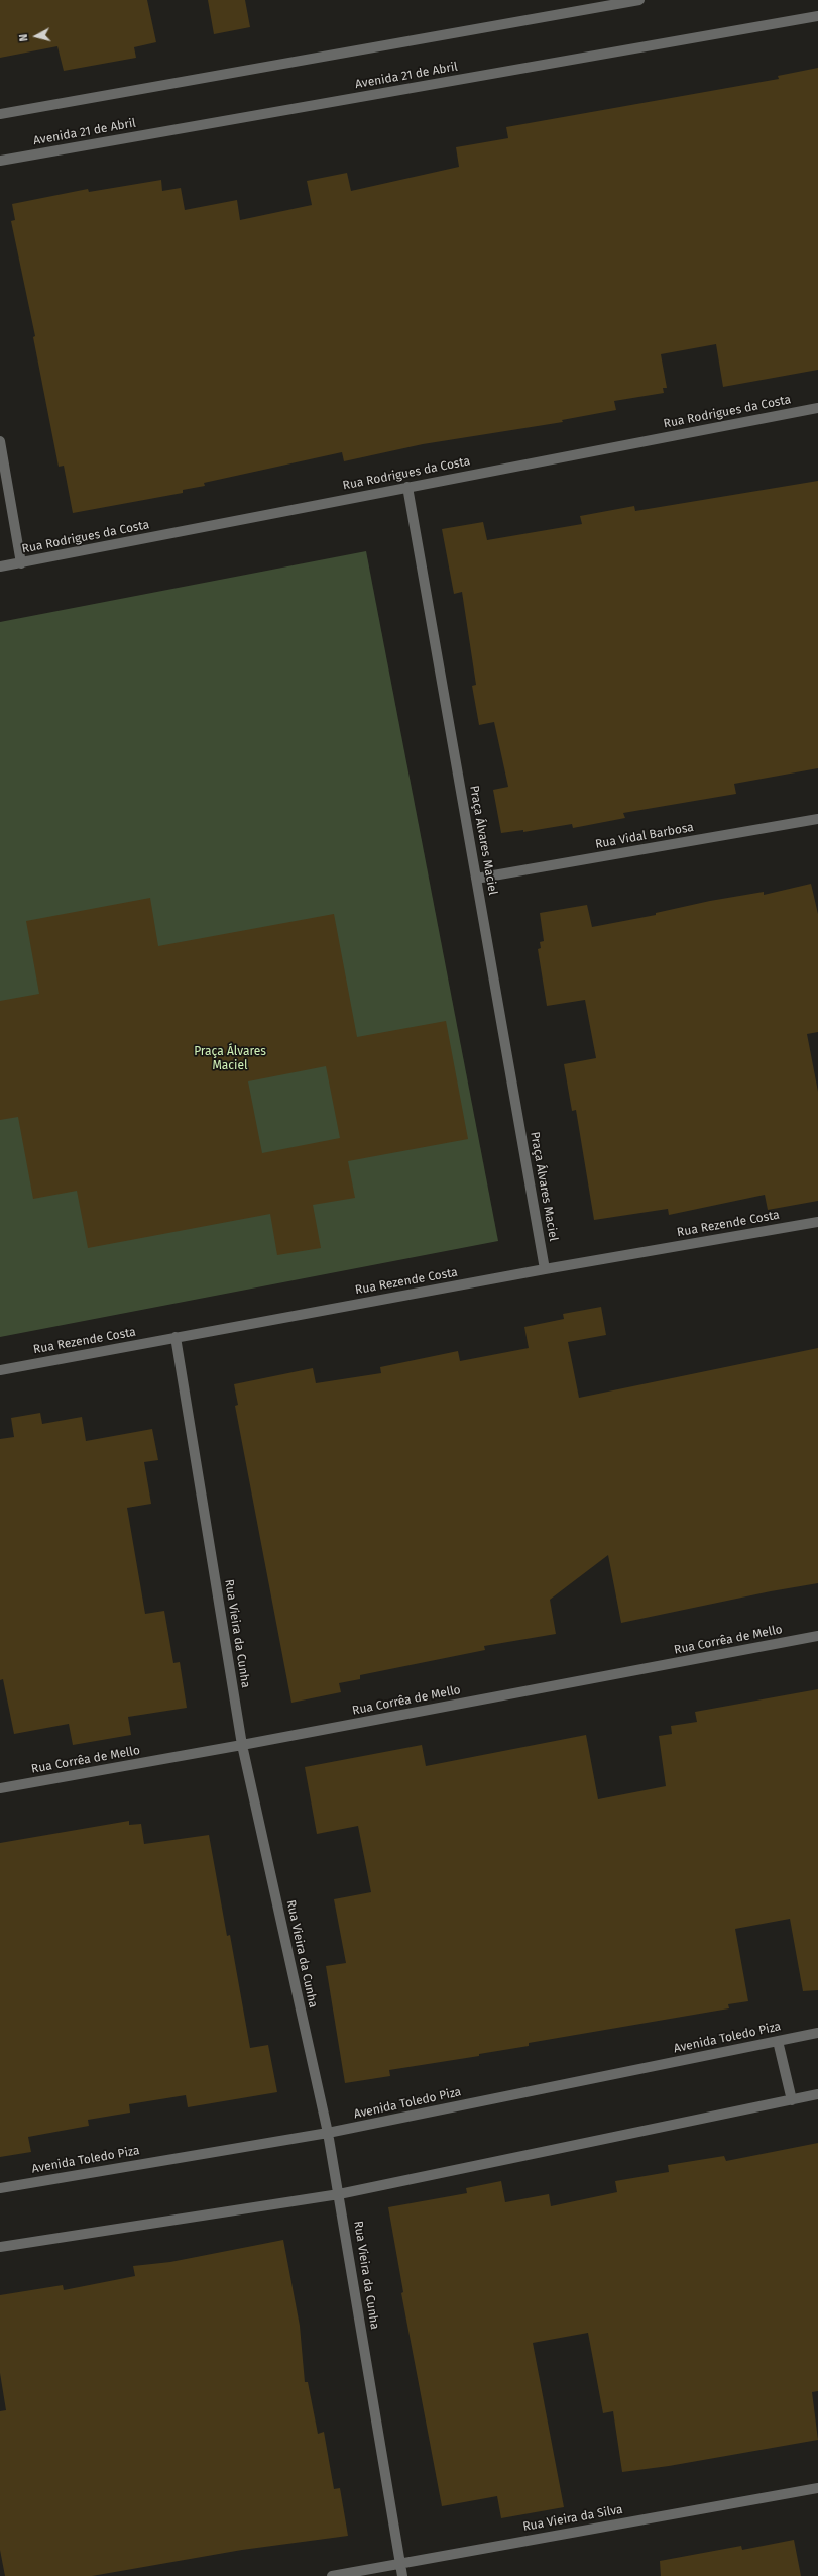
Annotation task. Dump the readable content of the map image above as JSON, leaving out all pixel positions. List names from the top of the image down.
{
  "streets": {
    "street": [
      "Avenida 21 de Abril",
      "Rua Rodrigues da Costa",
      "Rua Vidal Barbosa",
      "Praça Álvares Maciel",
      "Rua Rezende Costa",
      "Rua Vieira da Cunha",
      "Rua Corrêa de Mello",
      "Avenida Toledo Piza",
      "Rua Vieira da Silva"
    ]
  },
  "crossings": [
    ["Rua Rodrigues da Costa", "Praça Álvares Maciel"],
    ["Rua Vidal Barbosa", "Praça Álvares Maciel"],
    ["Praça Álvares Maciel", "Rua Rezende Costa"],
    ["Rua Rezende Costa", "Rua Vieira da Cunha"],
    ["Rua Vieira da Cunha", "Rua Corrêa de Mello"],
    ["Rua Vieira da Cunha", "Avenida Toledo Piza"],
    ["Rua Vieira da Cunha", "Rua Vieira da Silva"]
  ],
  "parks": ["Praça Álvares Maciel"],
  "north": "left"
}
